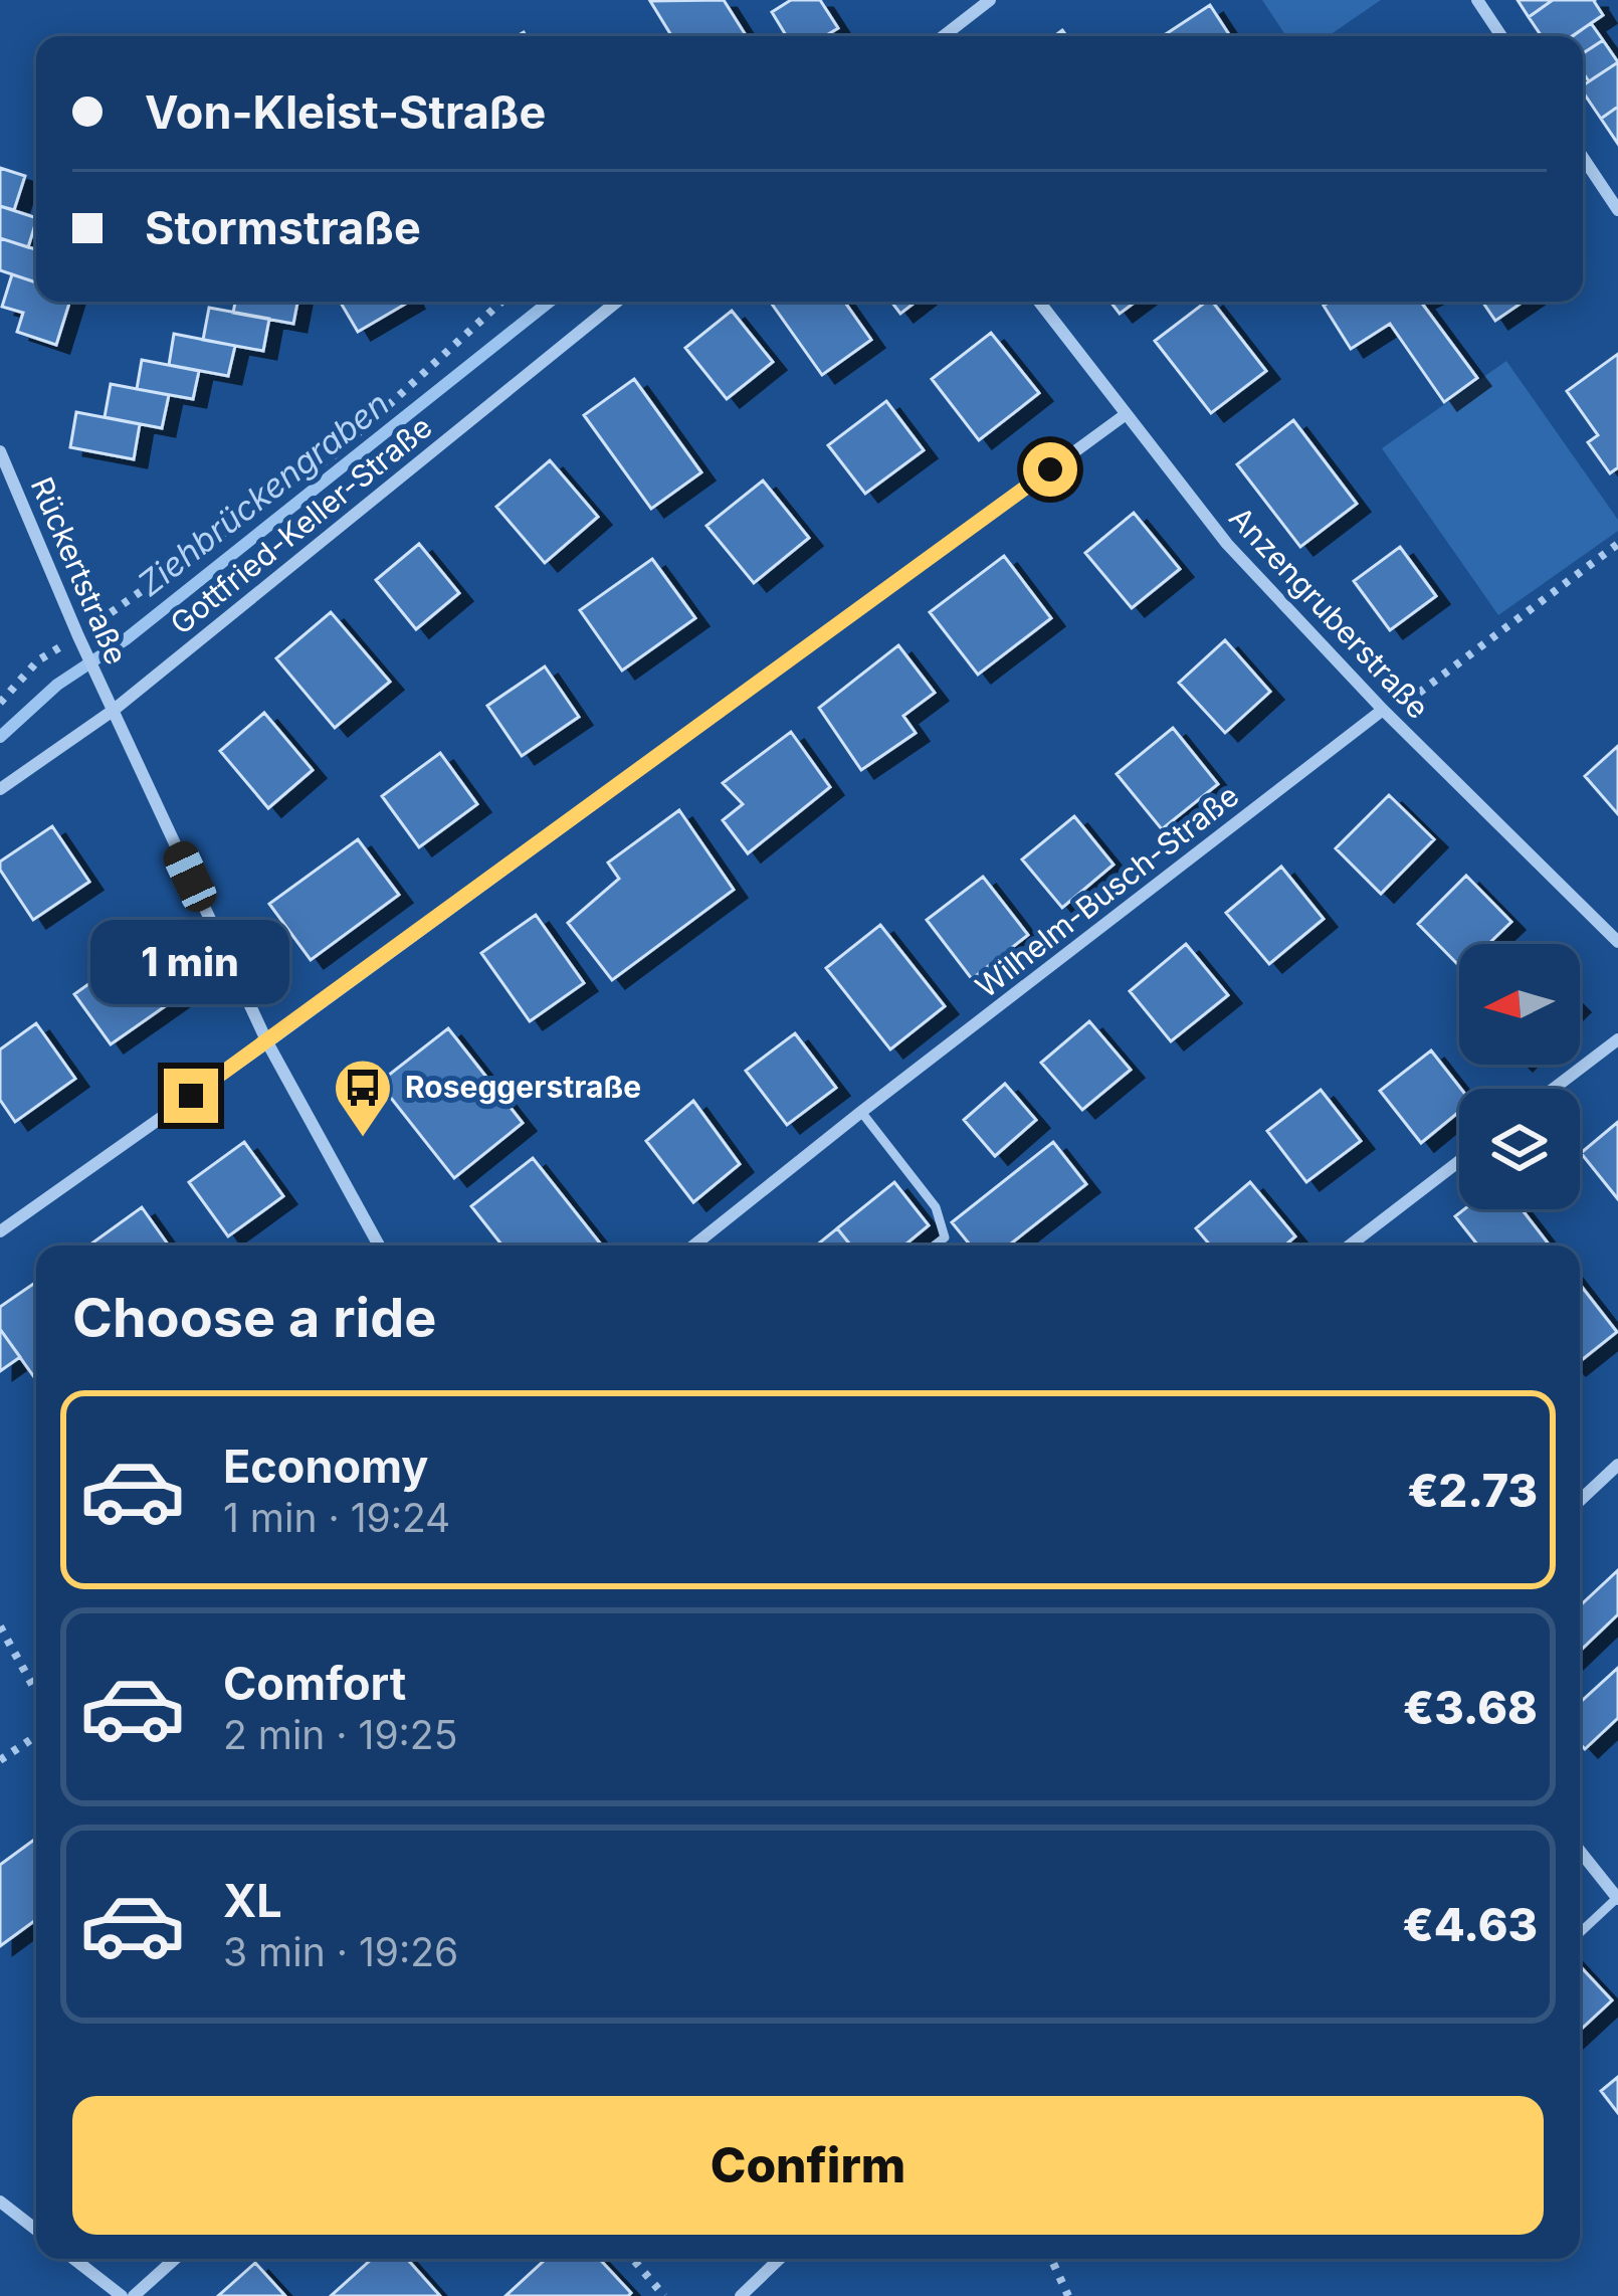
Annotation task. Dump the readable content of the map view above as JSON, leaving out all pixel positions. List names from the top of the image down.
{
  "streets": {
    "street": [
      "Gottfried-Keller-Straße",
      "Rückertstraße",
      "Anzengruberstraße",
      "Wilhelm-Busch-Straße"
    ]
  },
  "crossings": [
    ["Gottfried-Keller-Straße", "Rückertstraße"],
    ["Anzengruberstraße", "Wilhelm-Busch-Straße"]
  ],
  "water": ["Ziehbrückengraben"],
  "places": {
    "bus stop": ["Roseggerstraße"]
  },
  "north": "left",
  "page": {
    "banner": ["Von-Kleist-Straße", "Stormstraße"],
    "bubble": "1 min",
    "heading": "Choose a ride",
    "list": [
      {
        "name": "Economy",
        "note": "1 min · 19:24",
        "value": "€2.73"
      },
      {
        "name": "Comfort",
        "note": "2 min · 19:25",
        "value": "€3.68"
      },
      {
        "name": "XL",
        "note": "3 min · 19:26",
        "value": "€4.63"
      }
    ],
    "buttons": "Confirm"
  }
}
